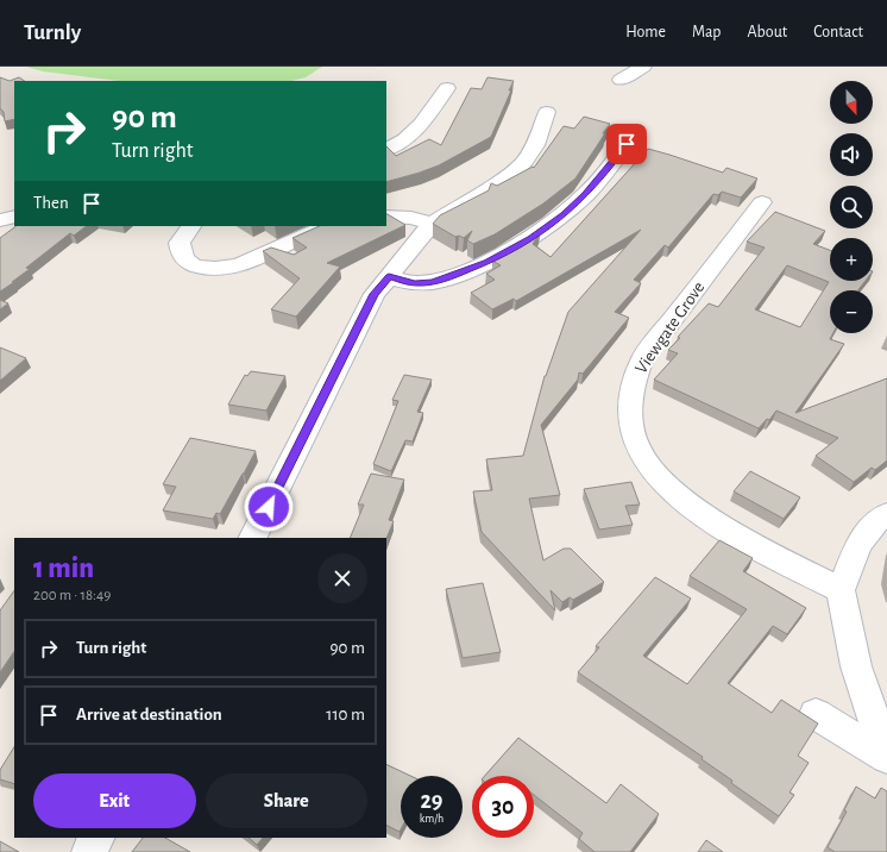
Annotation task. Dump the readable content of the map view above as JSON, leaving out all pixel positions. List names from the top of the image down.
{
  "streets": {
    "street": ["Viewgate Grove"]
  },
  "north": "bottom",
  "page": {
    "header": "Turnly",
    "nav": [
      "Home",
      "Map",
      "About",
      "Contact"
    ],
    "map_buttons": ["+", "−"],
    "turn": ["90 m", "Turn right"],
    "then": "Then",
    "heading": ["1 min", "200 m · 18:49"],
    "list": [
      {
        "name": "Turn right",
        "value": "90 m"
      },
      {
        "name": "Arrive at destination",
        "value": "110 m"
      }
    ],
    "buttons": ["Exit", "Share"],
    "speed": "29 km/h",
    "limit": "30"
  }
}
